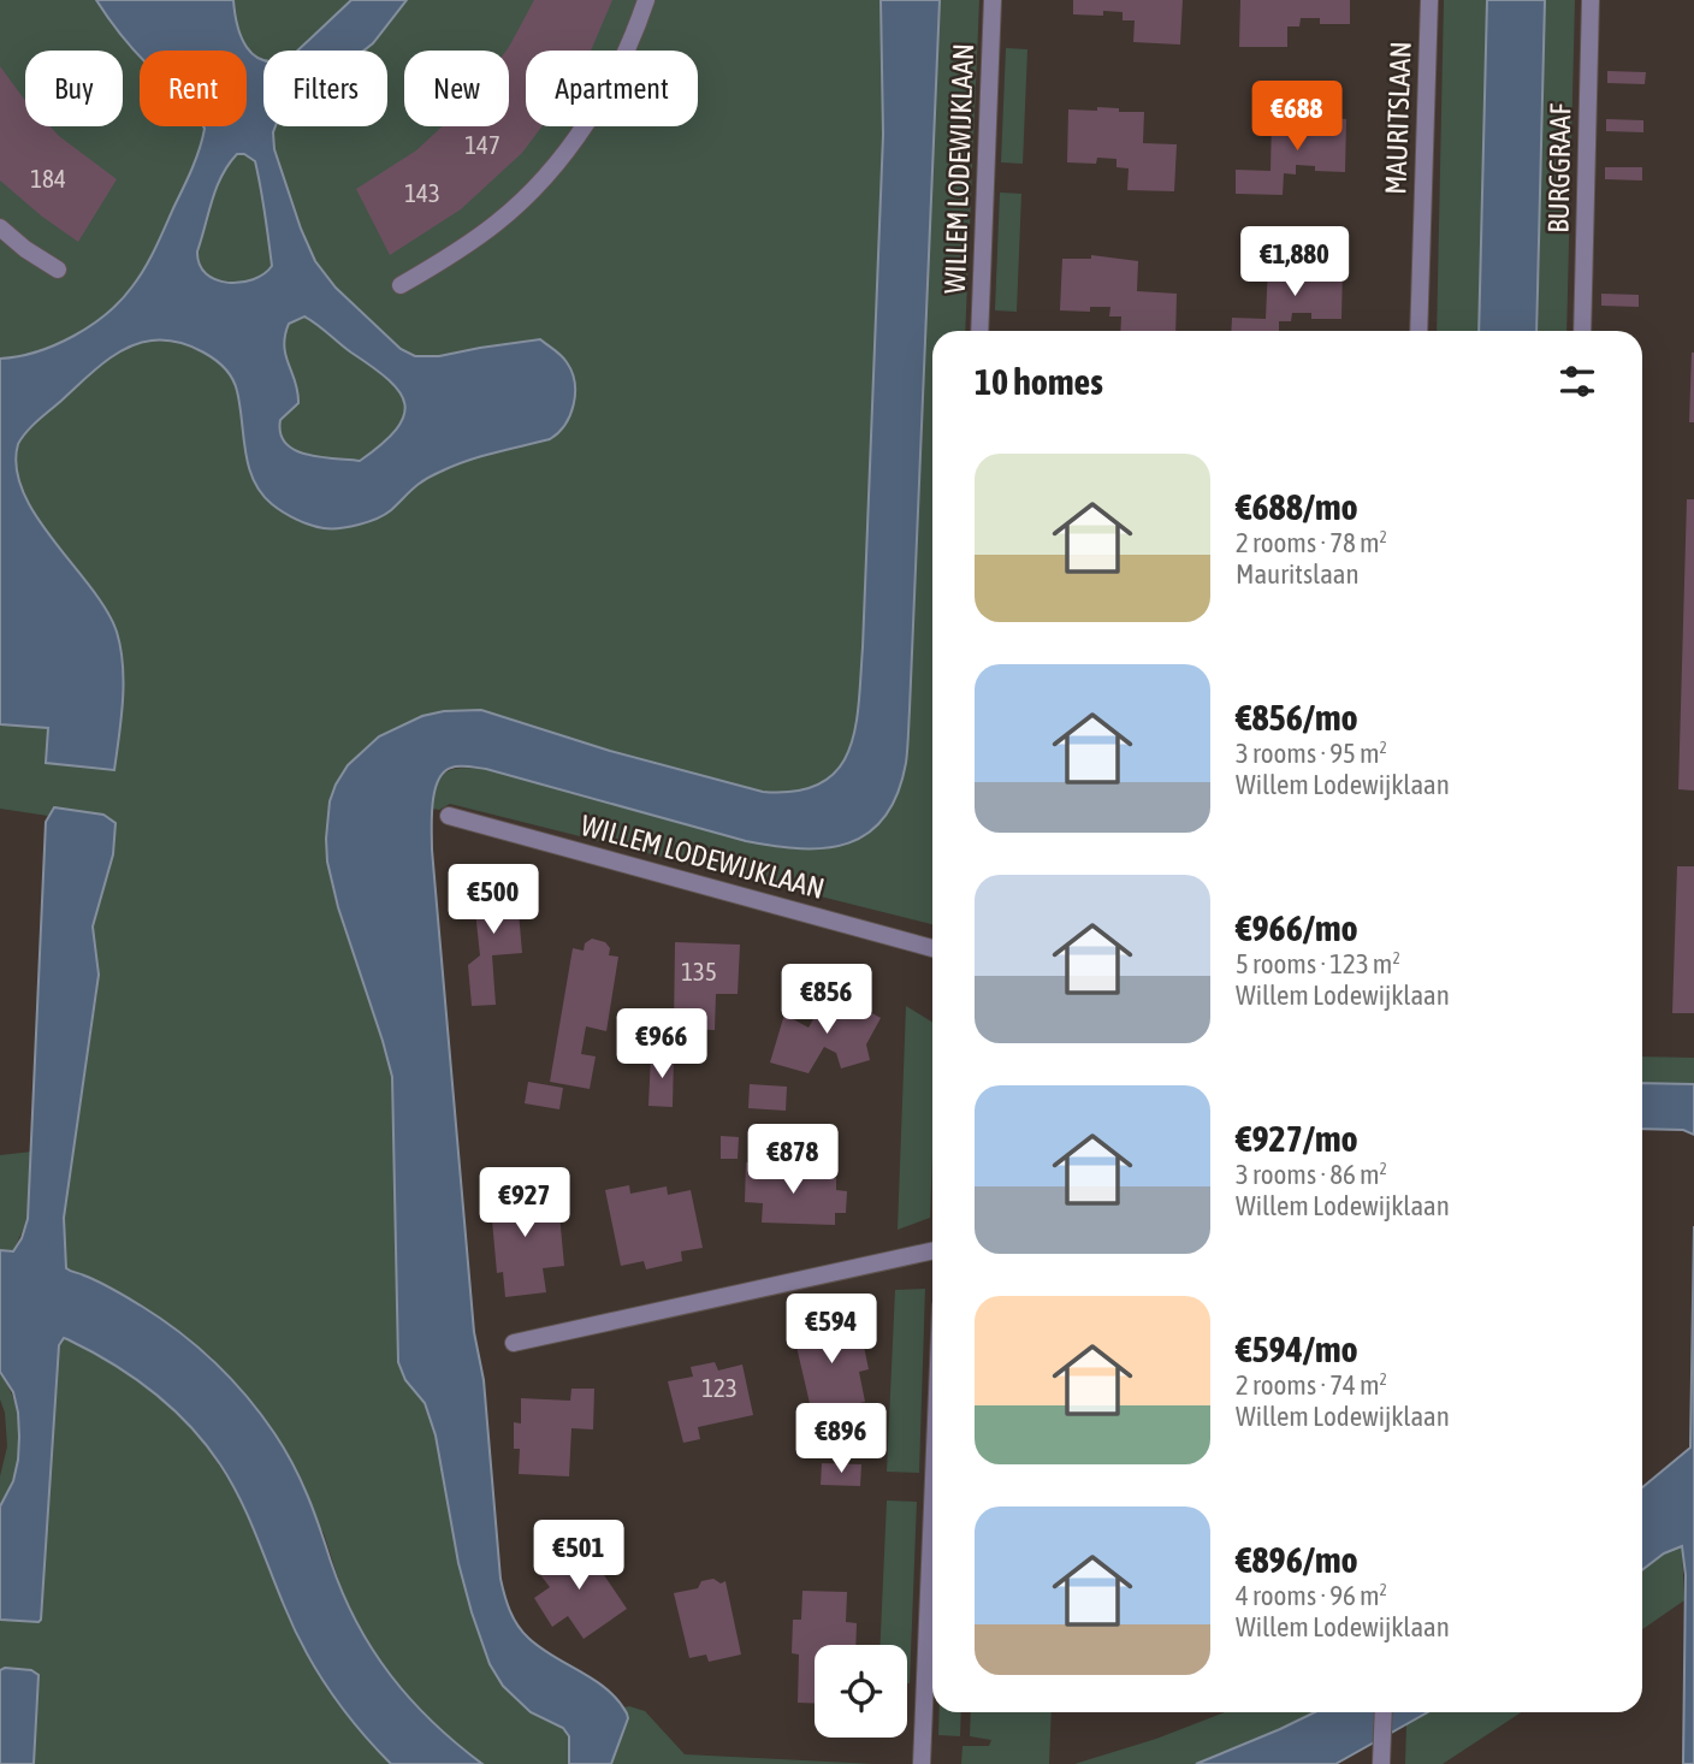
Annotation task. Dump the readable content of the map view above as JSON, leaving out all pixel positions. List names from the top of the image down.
{
  "streets": {
    "street": ["MAURITSLAAN", "WILLEM LODEWIJKLAAN", "BURGGRAAF"]
  },
  "house_numbers": [
    "147",
    "184",
    "143",
    "135",
    "123"
  ],
  "page": {
    "chip": [
      "Buy",
      "Rent",
      "Filters",
      "New",
      "Apartment"
    ],
    "price": [
      "€688",
      "€1,880",
      "€500",
      "€856",
      "€966",
      "€878",
      "€927",
      "€594",
      "€896",
      "€501"
    ],
    "heading": "10 homes",
    "list": [
      {
        "name": "€688/mo",
        "note": "2 rooms · 78 m² · Mauritslaan"
      },
      {
        "name": "€856/mo",
        "note": "3 rooms · 95 m² · Willem Lodewijklaan"
      },
      {
        "name": "€966/mo",
        "note": "5 rooms · 123 m² · Willem Lodewijklaan"
      },
      {
        "name": "€927/mo",
        "note": "3 rooms · 86 m² · Willem Lodewijklaan"
      },
      {
        "name": "€594/mo",
        "note": "2 rooms · 74 m² · Willem Lodewijklaan"
      },
      {
        "name": "€896/mo",
        "note": "4 rooms · 96 m² · Willem Lodewijklaan"
      }
    ]
  }
}
